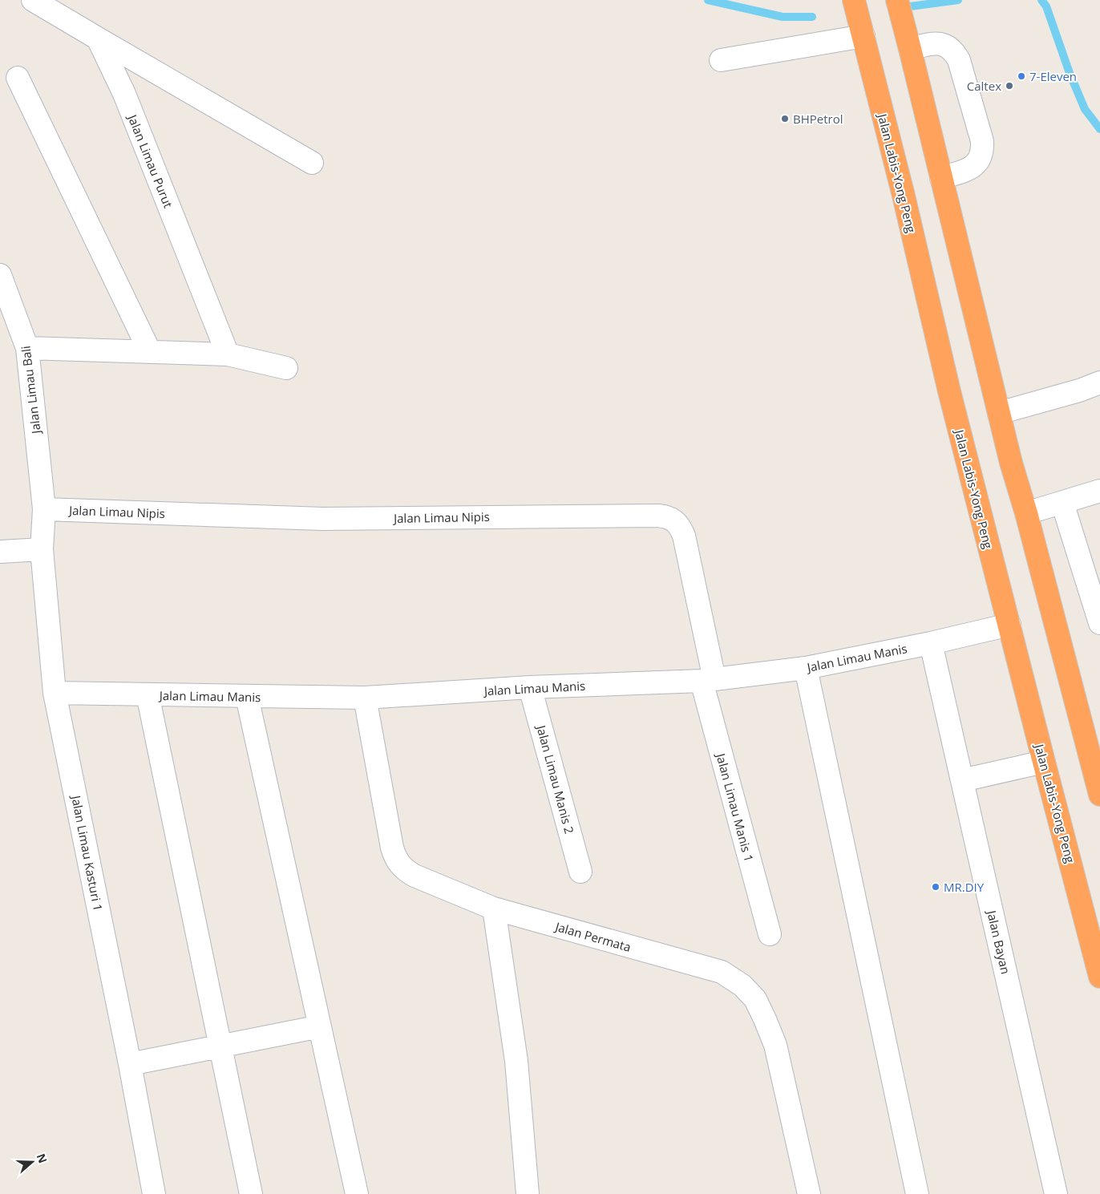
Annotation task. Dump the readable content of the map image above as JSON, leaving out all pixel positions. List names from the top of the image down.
{
  "streets": {
    "highway": ["Jalan Labis-Yong Peng"],
    "street": [
      "Jalan Limau Purut",
      "Jalan Limau Bali",
      "Jalan Limau Nipis",
      "Jalan Limau Manis",
      "Jalan Limau Manis 2",
      "Jalan Limau Manis 1",
      "Jalan Limau Kasturi 1",
      "Jalan Permata",
      "Jalan Bayan"
    ]
  },
  "crossings": [
    ["Jalan Labis-Yong Peng", "Jalan Limau Manis"],
    ["Jalan Limau Bali", "Jalan Limau Nipis"],
    ["Jalan Limau Bali", "Jalan Limau Kasturi 1"],
    ["Jalan Limau Nipis", "Jalan Limau Manis"],
    ["Jalan Limau Nipis", "Jalan Limau Manis 1"],
    ["Jalan Limau Nipis", "Jalan Limau Kasturi 1"],
    ["Jalan Limau Manis", "Jalan Limau Manis 2"],
    ["Jalan Limau Manis", "Jalan Limau Manis 1"],
    ["Jalan Limau Manis", "Jalan Limau Kasturi 1"],
    ["Jalan Limau Manis", "Jalan Permata"],
    ["Jalan Limau Manis", "Jalan Bayan"]
  ],
  "places": [
    "7-Eleven",
    "Caltex",
    "BHPetrol",
    "MR.DIY"
  ],
  "north": "right"
}
